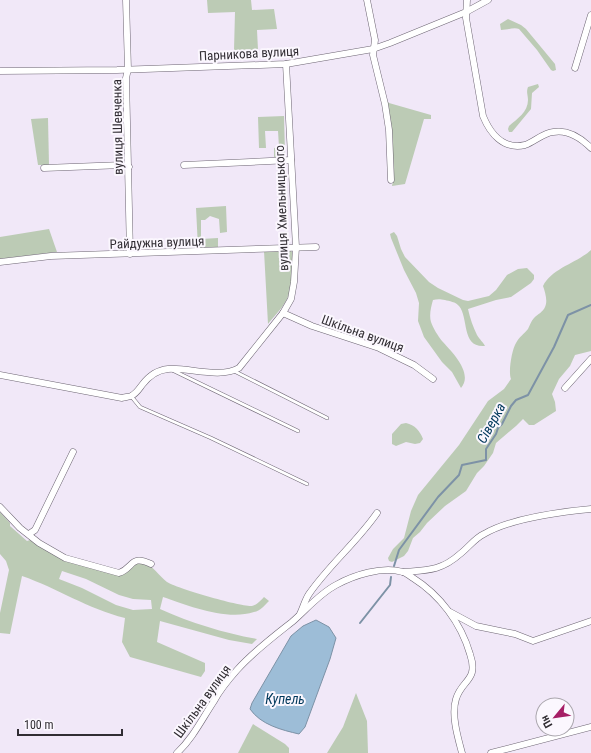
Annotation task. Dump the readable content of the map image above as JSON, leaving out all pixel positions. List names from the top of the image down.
{
  "streets": {
    "street": [
      "Парникова вулиця",
      "вулиця Шевченка",
      "вулиця Хмельницького",
      "Райдужна вулиця",
      "Шкільна вулиця"
    ]
  },
  "crossings": [
    ["Парникова вулиця", "вулиця Шевченка"],
    ["Парникова вулиця", "вулиця Хмельницького"],
    ["вулиця Шевченка", "Райдужна вулиця"],
    ["вулиця Хмельницького", "Райдужна вулиця"],
    ["вулиця Хмельницького", "Шкільна вулиця"]
  ],
  "water": ["Сіверка", "Купель"],
  "scale_bar": "100 m",
  "north": "bottom left"
}
